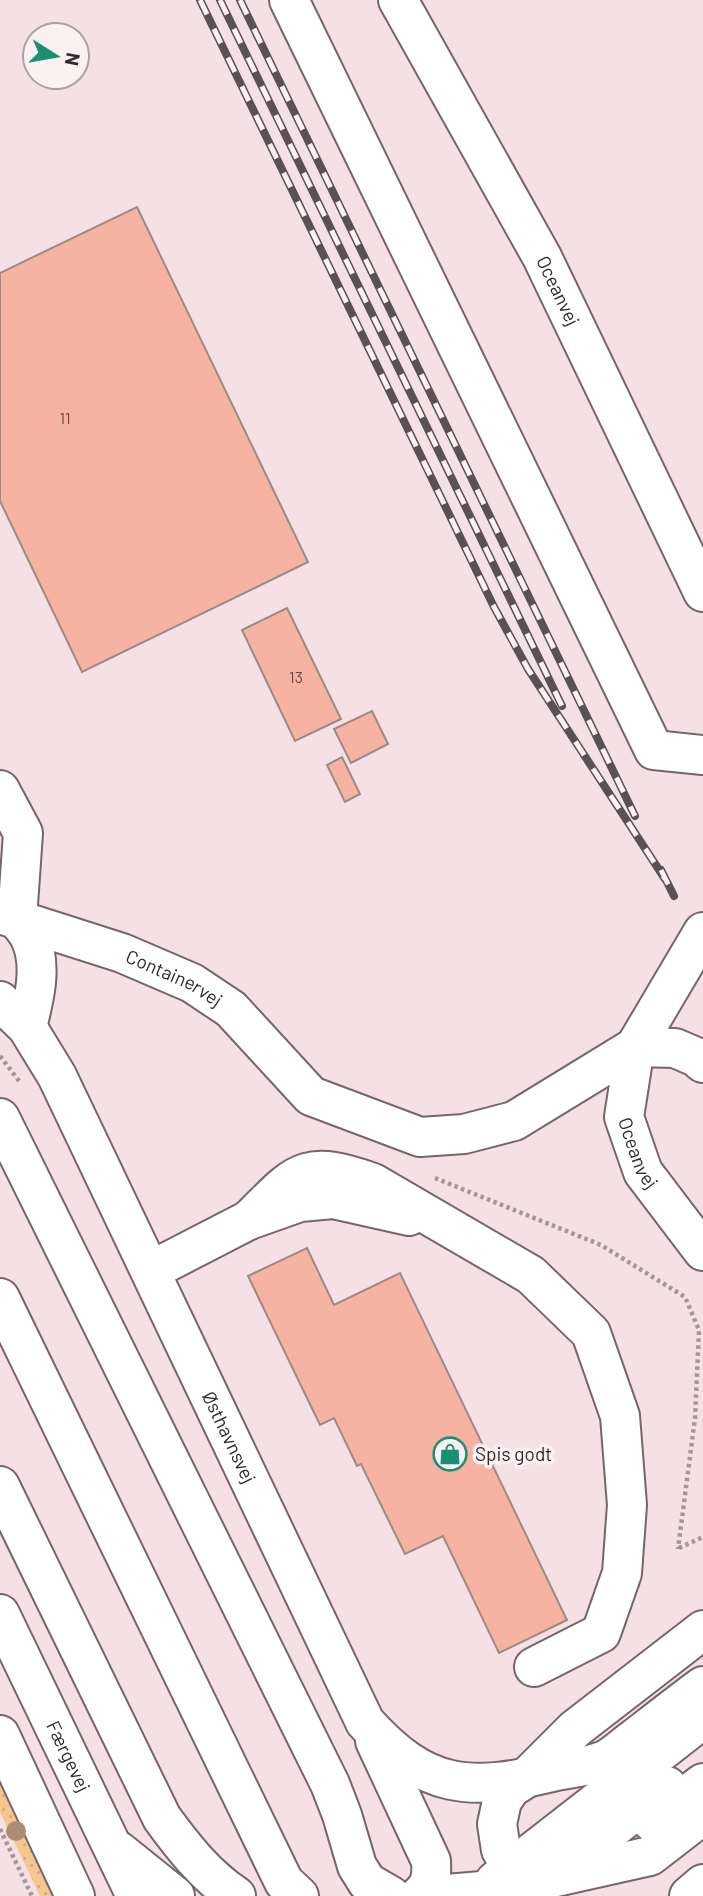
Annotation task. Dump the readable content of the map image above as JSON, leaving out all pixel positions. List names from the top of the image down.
{
  "streets": {
    "street": [
      "Oceanvej",
      "Containervej",
      "Østhavnsvej",
      "Færgevej"
    ]
  },
  "crossings": [
    ["Oceanvej", "Containervej"]
  ],
  "places": {
    "shop": ["Spis godt"]
  },
  "house_numbers": ["11", "13"],
  "north": "right"
}
